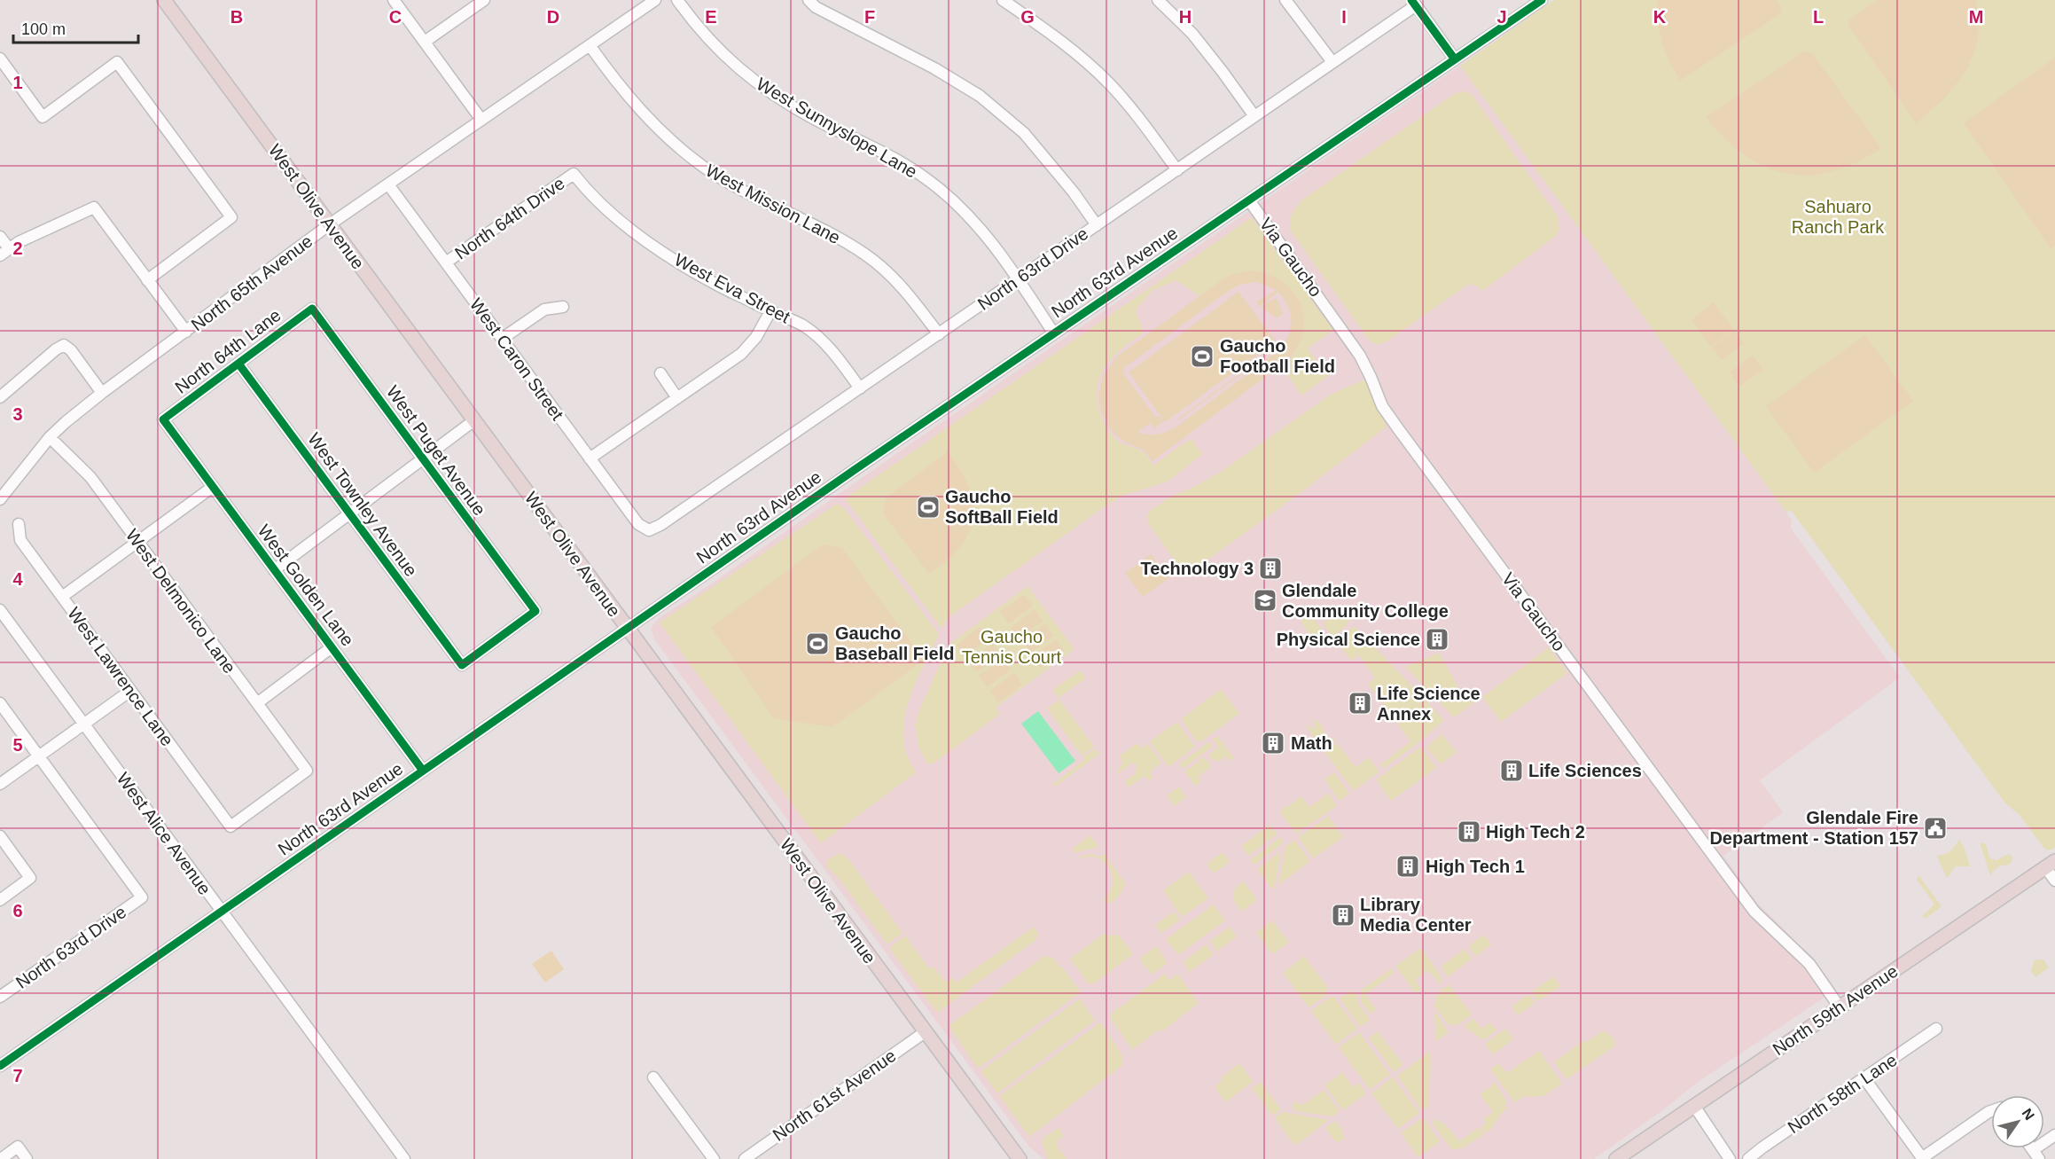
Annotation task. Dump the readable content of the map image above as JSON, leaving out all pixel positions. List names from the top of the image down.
{
  "streets": {
    "main road": ["West Olive Avenue", "North 59th Avenue"],
    "street": [
      "West Sunnyslope Lane",
      "West Mission Lane",
      "North 64th Drive",
      "Via Gaucho",
      "North 63rd Drive",
      "North 63rd Avenue",
      "North 65th Avenue",
      "West Eva Street",
      "North 64th Lane",
      "West Caron Street",
      "West Puget Avenue",
      "West Townley Avenue",
      "West Golden Lane",
      "West Delmonico Lane",
      "West Lawrence Lane",
      "West Alice Avenue",
      "North 58th Lane",
      "North 61st Avenue"
    ]
  },
  "crossings": [
    ["West Sunnyslope Lane", "North 63rd Drive"],
    ["West Sunnyslope Lane", "North 63rd Avenue"],
    ["West Mission Lane", "North 63rd Drive"],
    ["West Mission Lane", "North 65th Avenue"],
    ["West Olive Avenue", "North 63rd Avenue"],
    ["West Olive Avenue", "North 65th Avenue"],
    ["West Olive Avenue", "North 61st Avenue"],
    ["North 64th Drive", "West Eva Street"],
    ["North 64th Drive", "West Caron Street"],
    ["Via Gaucho", "North 63rd Avenue"],
    ["Via Gaucho", "North 59th Avenue"],
    ["North 63rd Drive", "West Eva Street"],
    ["North 63rd Drive", "West Caron Street"],
    ["North 63rd Avenue", "West Golden Lane"],
    ["North 63rd Avenue", "West Alice Avenue"],
    ["North 65th Avenue", "West Caron Street"],
    ["North 65th Avenue", "West Delmonico Lane"],
    ["North 64th Lane", "West Puget Avenue"],
    ["North 64th Lane", "West Townley Avenue"],
    ["North 64th Lane", "West Golden Lane"],
    ["West Puget Avenue", "West Townley Avenue"],
    ["West Delmonico Lane", "West Lawrence Lane"]
  ],
  "parks": ["Sahuaro Ranch Park", "Gaucho Tennis Court"],
  "places": {
    "sports": ["Gaucho Football Field", "Gaucho SoftBall Field", "Gaucho Baseball Field"],
    "building": [
      "Technology 3",
      "Physical Science",
      "Life Science Annex",
      "Math",
      "Life Sciences",
      "High Tech 2",
      "High Tech 1",
      "Library Media Center"
    ],
    "school or university": ["Glendale Community College"],
    "public building": ["Glendale Fire Department - Station 157"]
  },
  "scale_bar": "100 m",
  "north": "top right",
  "grid": {
    "columns": [
      "B",
      "C",
      "D",
      "E",
      "F",
      "G",
      "H",
      "I",
      "J",
      "K",
      "L",
      "M"
    ],
    "rows": [
      "1",
      "2",
      "3",
      "4",
      "5",
      "6",
      "7"
    ]
  }
}
